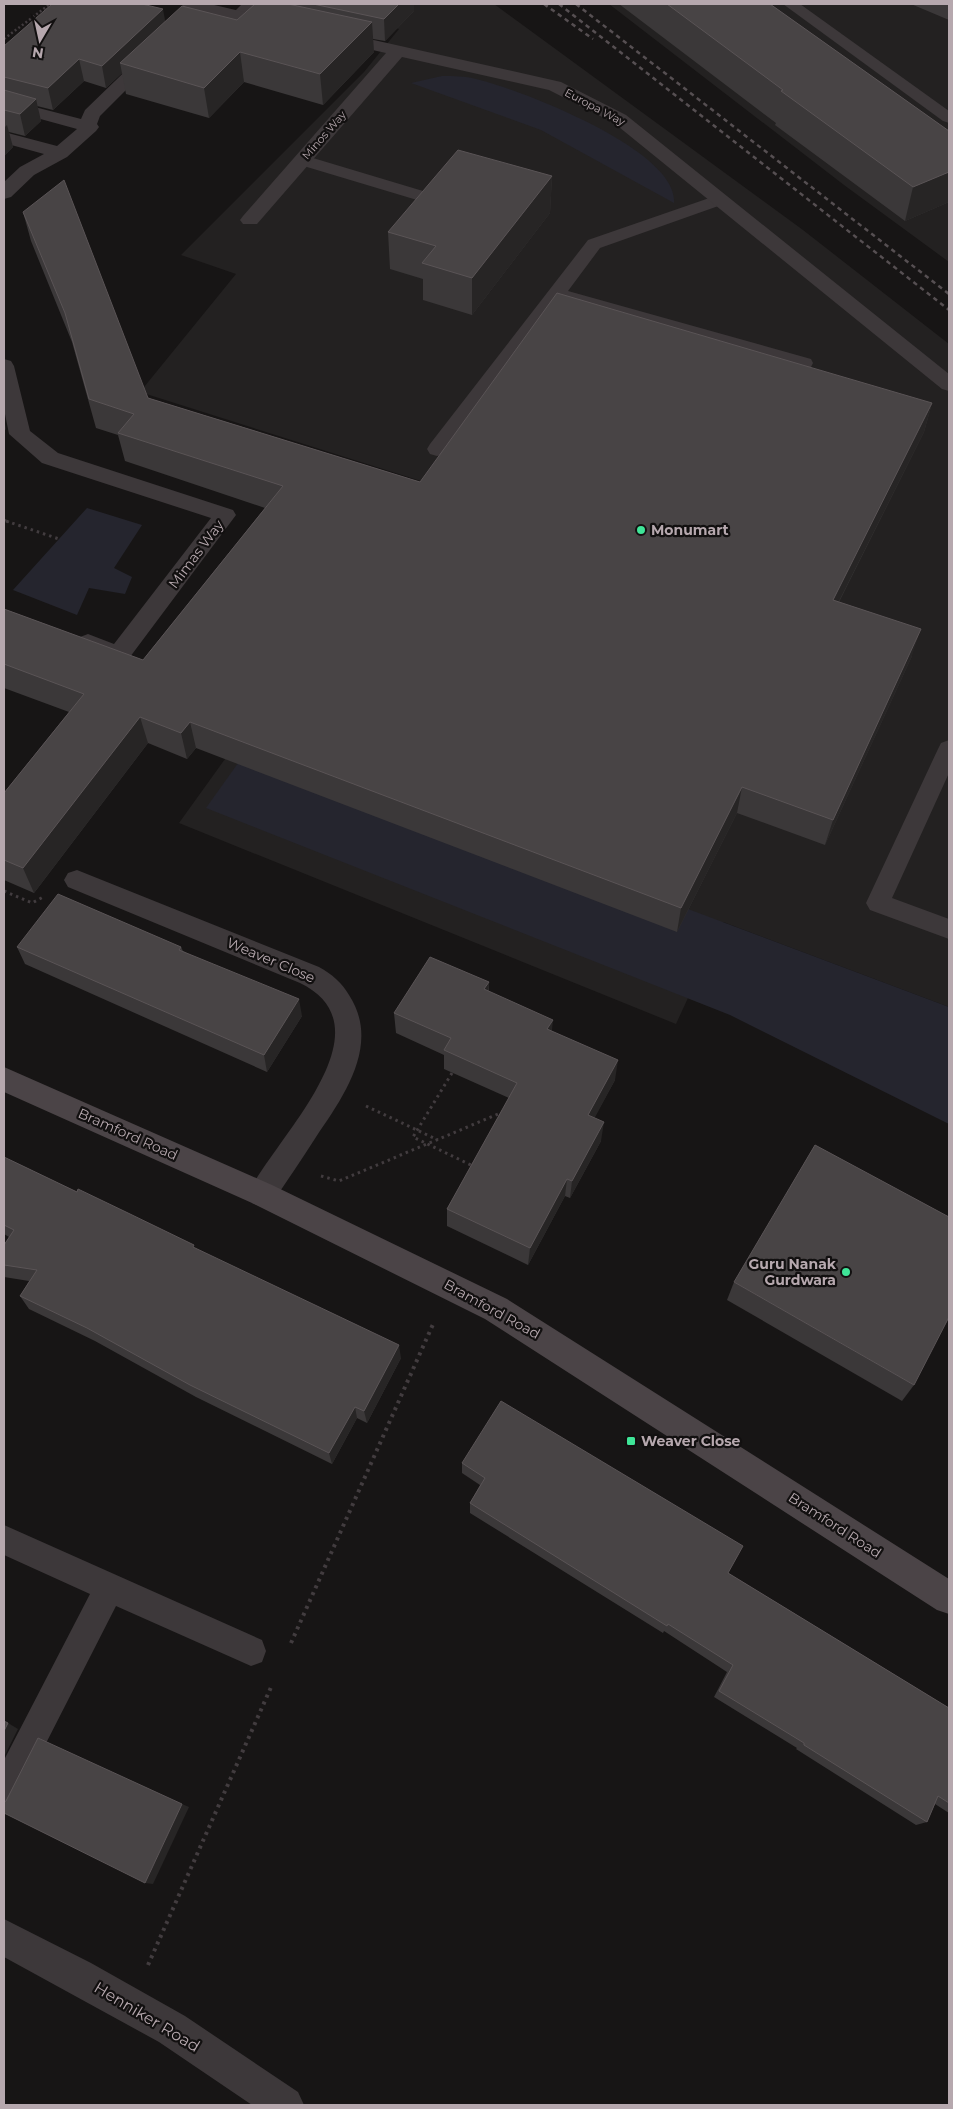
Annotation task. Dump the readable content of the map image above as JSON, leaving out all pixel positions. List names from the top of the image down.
{
  "streets": {
    "main road": ["Bramford Road"],
    "street": [
      "Europa Way",
      "Minos Way",
      "Mimas Way",
      "Weaver Close",
      "Henniker Road"
    ]
  },
  "crossings": [
    ["Europa Way", "Minos Way"],
    ["Weaver Close", "Bramford Road"]
  ],
  "places": {
    "other": ["Monumart", "Guru Nanak Gurdwara"],
    "transit": ["Weaver Close"]
  },
  "north": "bottom"
}
